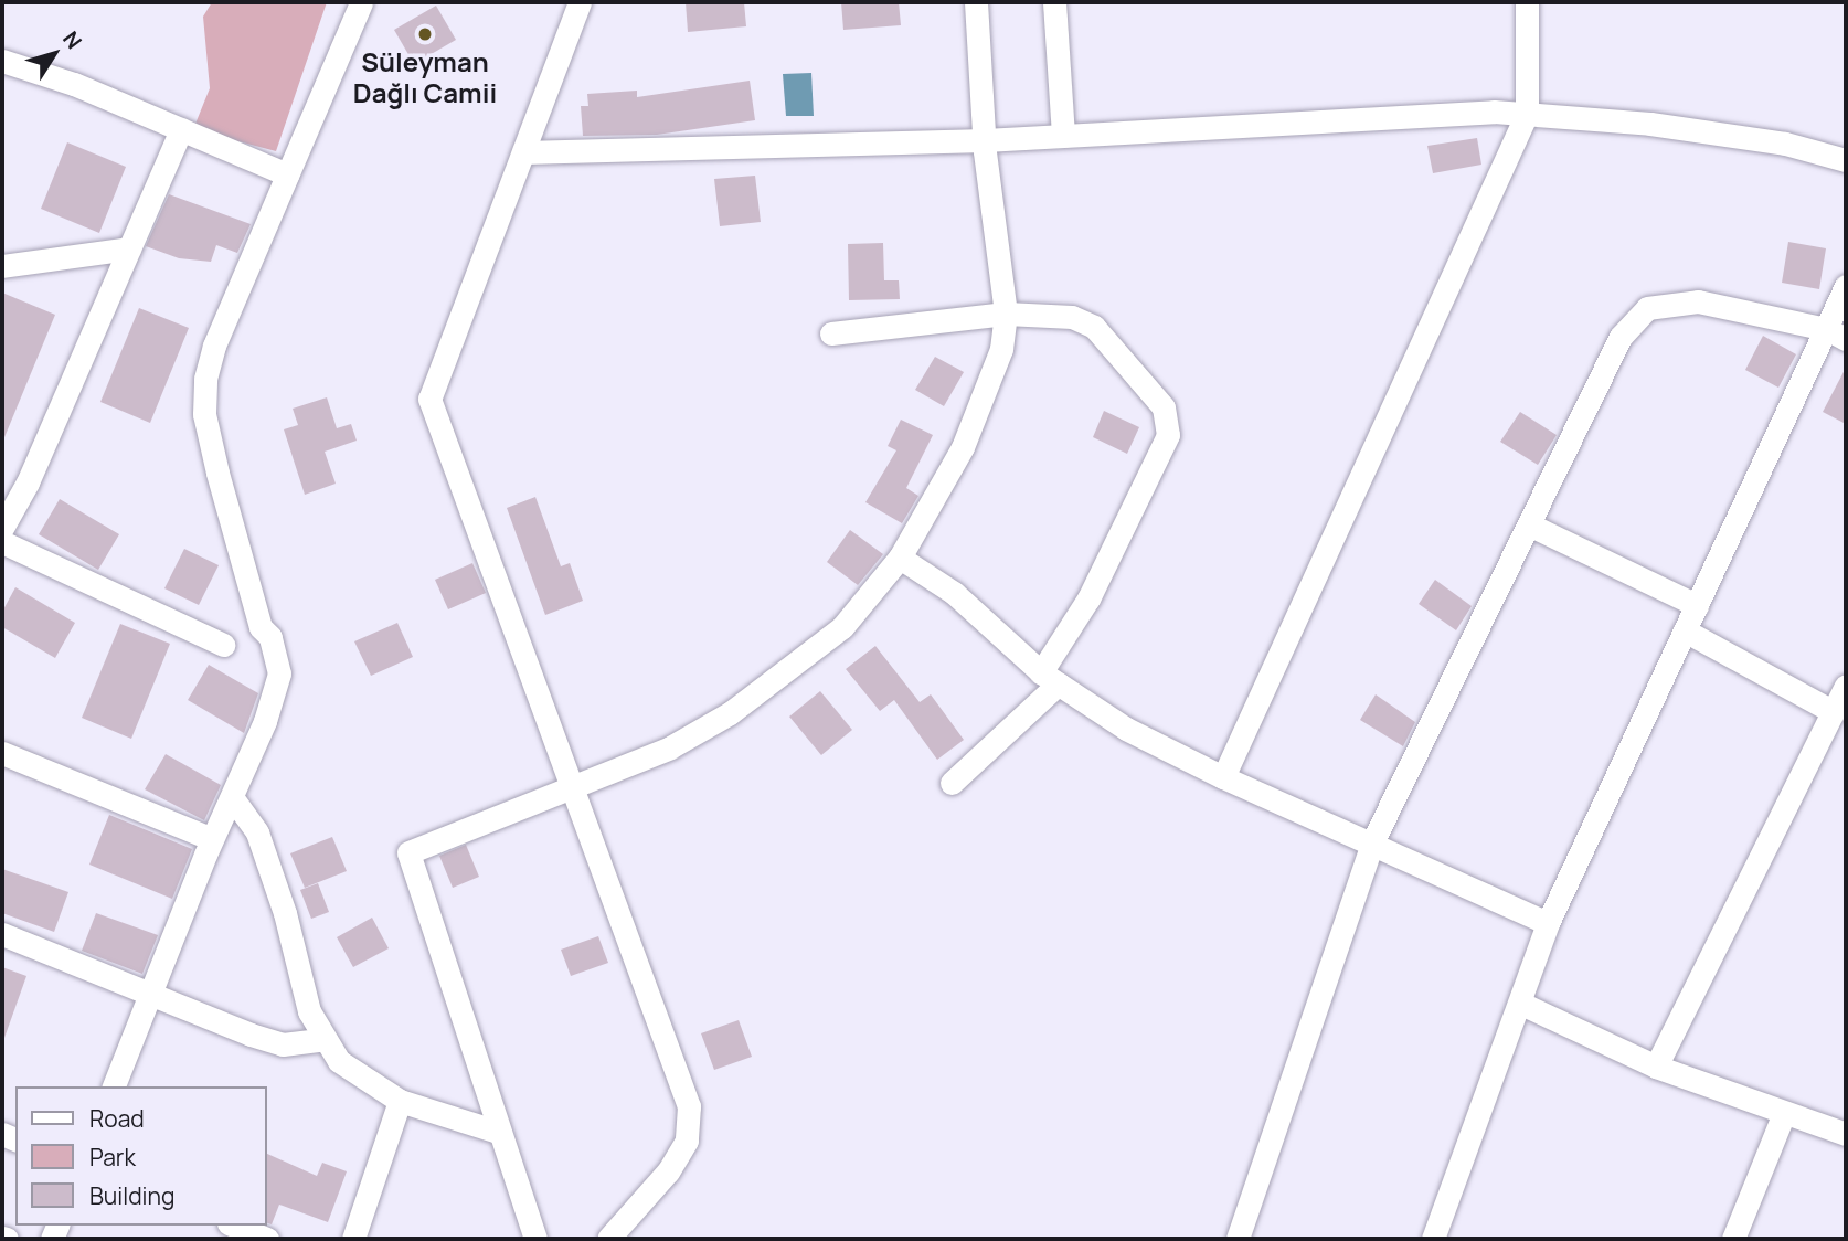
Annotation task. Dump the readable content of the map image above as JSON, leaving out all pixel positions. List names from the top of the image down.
{
  "places": ["Süleyman Dağlı Camii"],
  "legend": ["Road", "Park", "Building"],
  "north": "top right"
}
